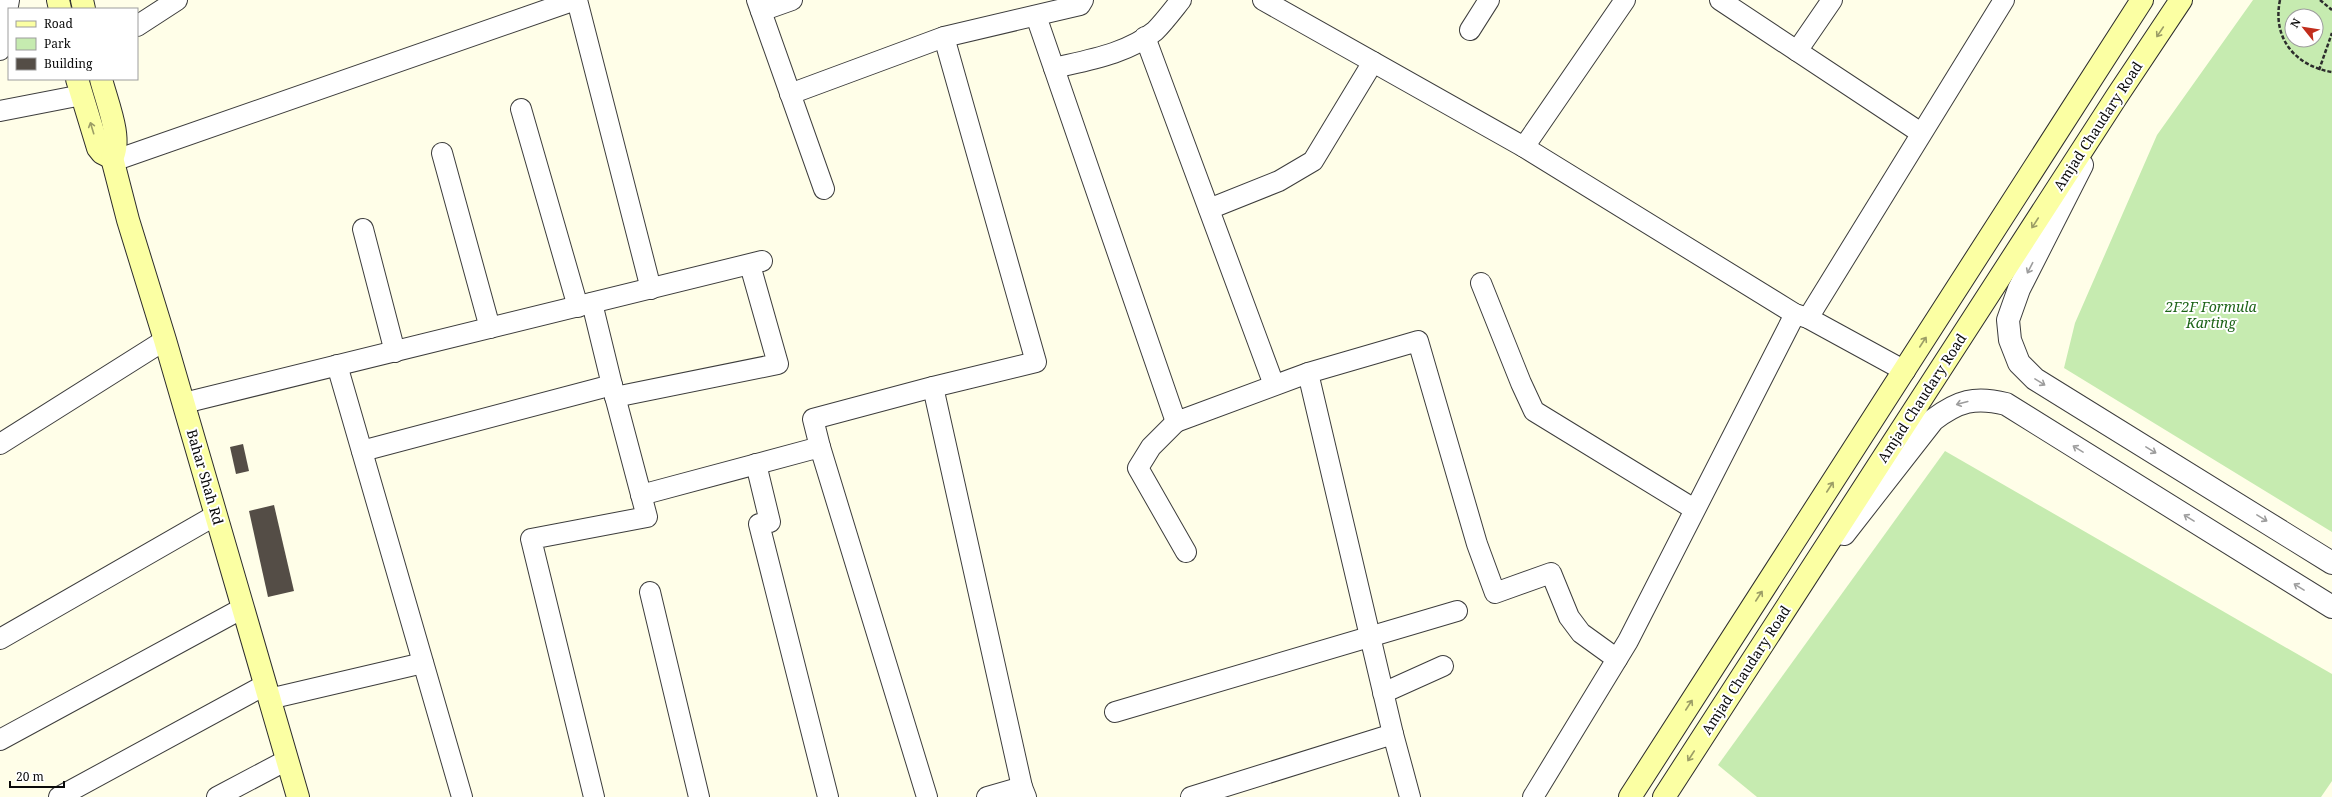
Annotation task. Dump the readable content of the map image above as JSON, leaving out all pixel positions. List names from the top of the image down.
{
  "streets": {
    "main road": ["Amjad Chaudary Road", "Bahar Shah Rd"]
  },
  "parks": ["2F2F Formula Karting"],
  "legend": ["Road", "Park", "Building"],
  "scale_bar": "20 m",
  "north": "top left"
}
